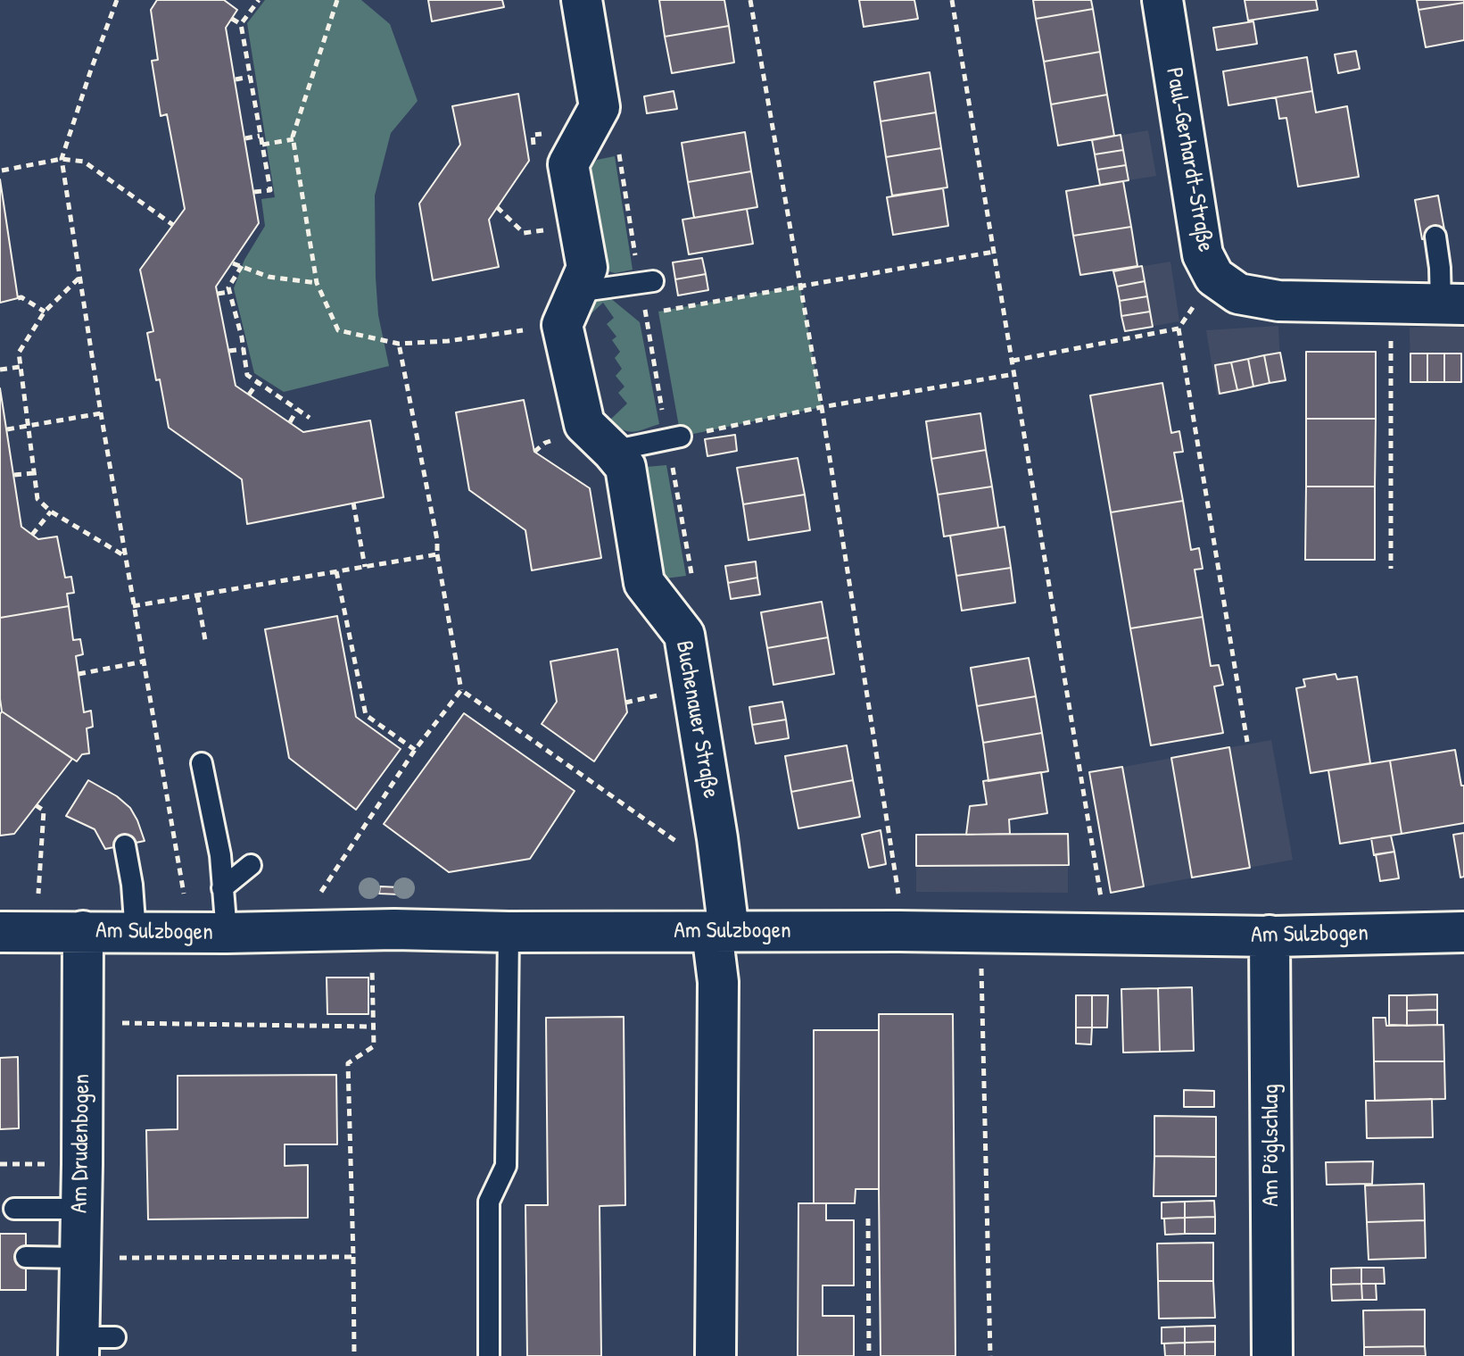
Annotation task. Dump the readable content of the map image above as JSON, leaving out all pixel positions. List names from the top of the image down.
{
  "streets": {
    "street": [
      "Paul-Gerhardt-Straße",
      "Buchenauer Straße",
      "Am Sulzbogen",
      "Am Drudenbogen",
      "Am Pöglschlag"
    ]
  },
  "crossings": [
    ["Buchenauer Straße", "Am Sulzbogen"],
    ["Am Sulzbogen", "Am Drudenbogen"],
    ["Am Sulzbogen", "Am Pöglschlag"]
  ]
}
